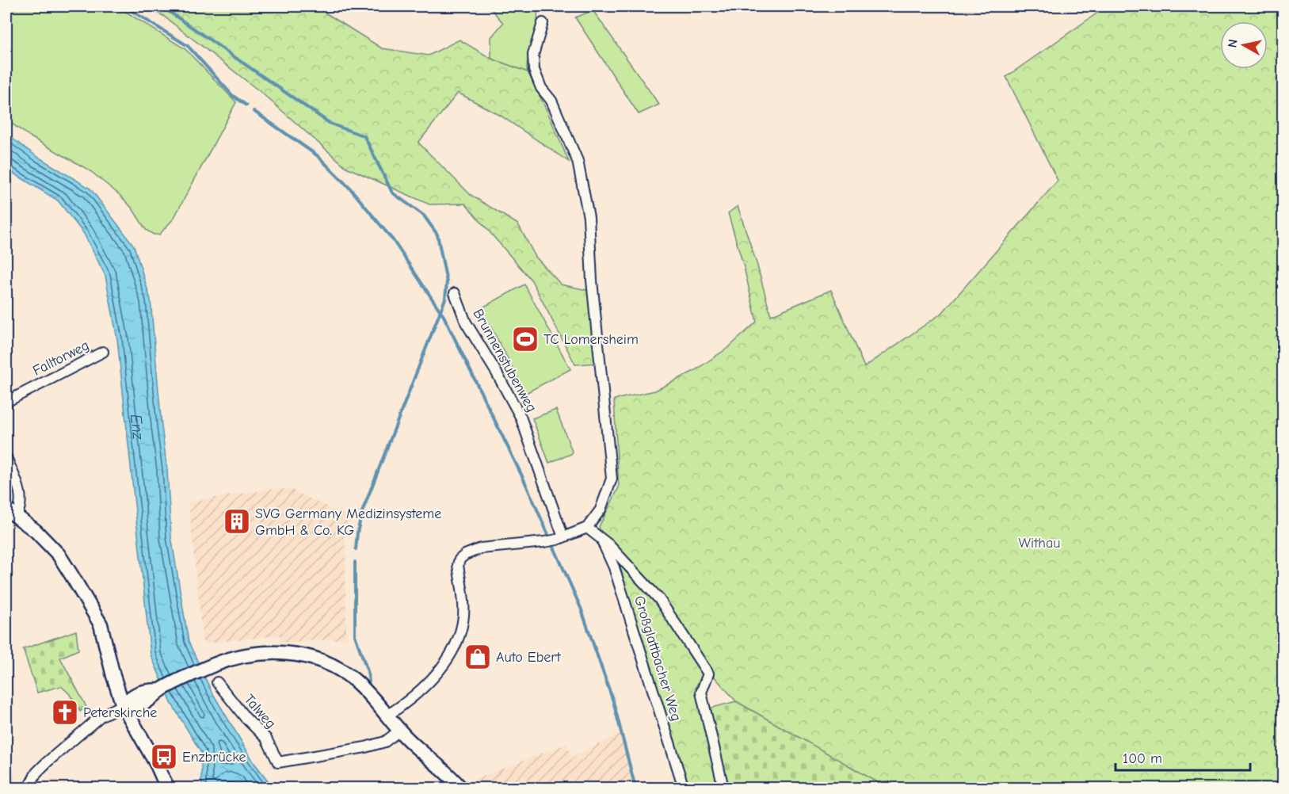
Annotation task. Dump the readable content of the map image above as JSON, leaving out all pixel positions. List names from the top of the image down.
{
  "streets": {
    "street": [
      "Falltorweg",
      "Brunnenstubenweg",
      "Großglattbacher Weg",
      "Talweg"
    ]
  },
  "water": ["Enz"],
  "parks": ["Withau"],
  "places": {
    "sports": ["TC Lomersheim"],
    "building": ["SVG Germany Medizinsysteme GmbH & Co. KG"],
    "shop": ["Auto Ebert"],
    "church": ["Peterskirche"],
    "bus stop": ["Enzbrücke"]
  },
  "scale_bar": "100 m",
  "north": "left"
}
